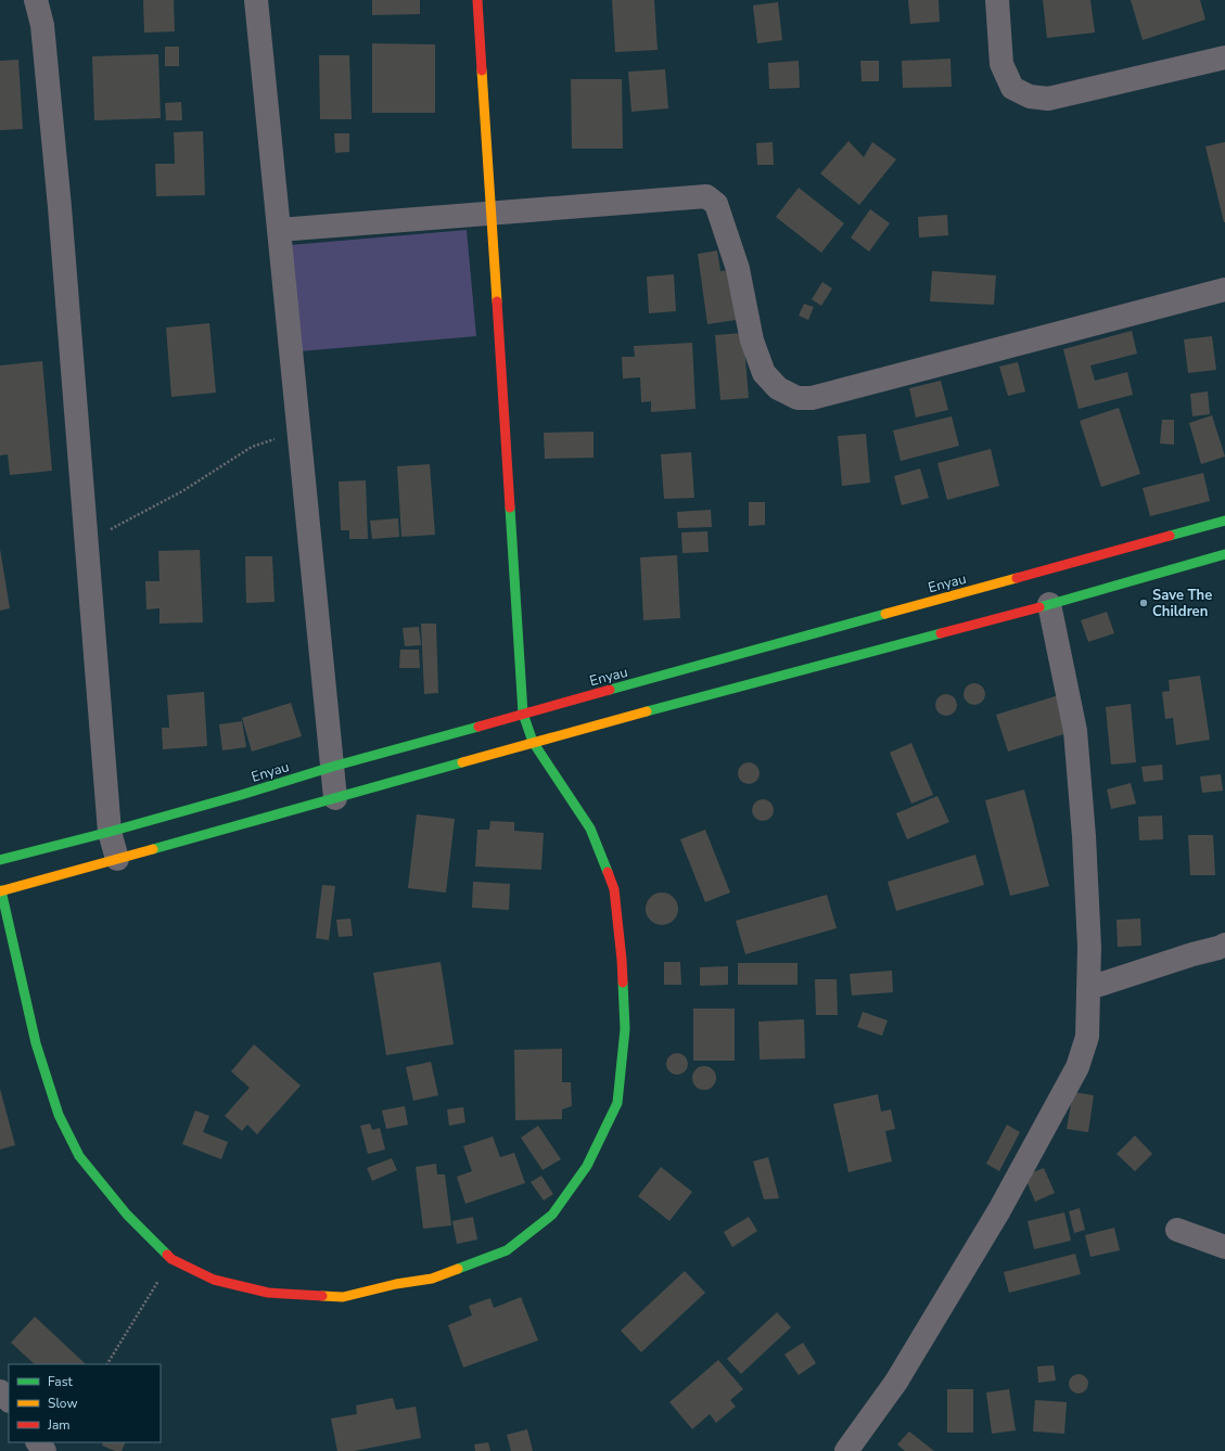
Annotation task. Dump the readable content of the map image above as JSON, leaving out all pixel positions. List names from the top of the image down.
{
  "streets": {
    "street": ["Enyau"]
  },
  "places": ["Save The Children"],
  "legend": ["Fast", "Slow", "Jam"]
}
